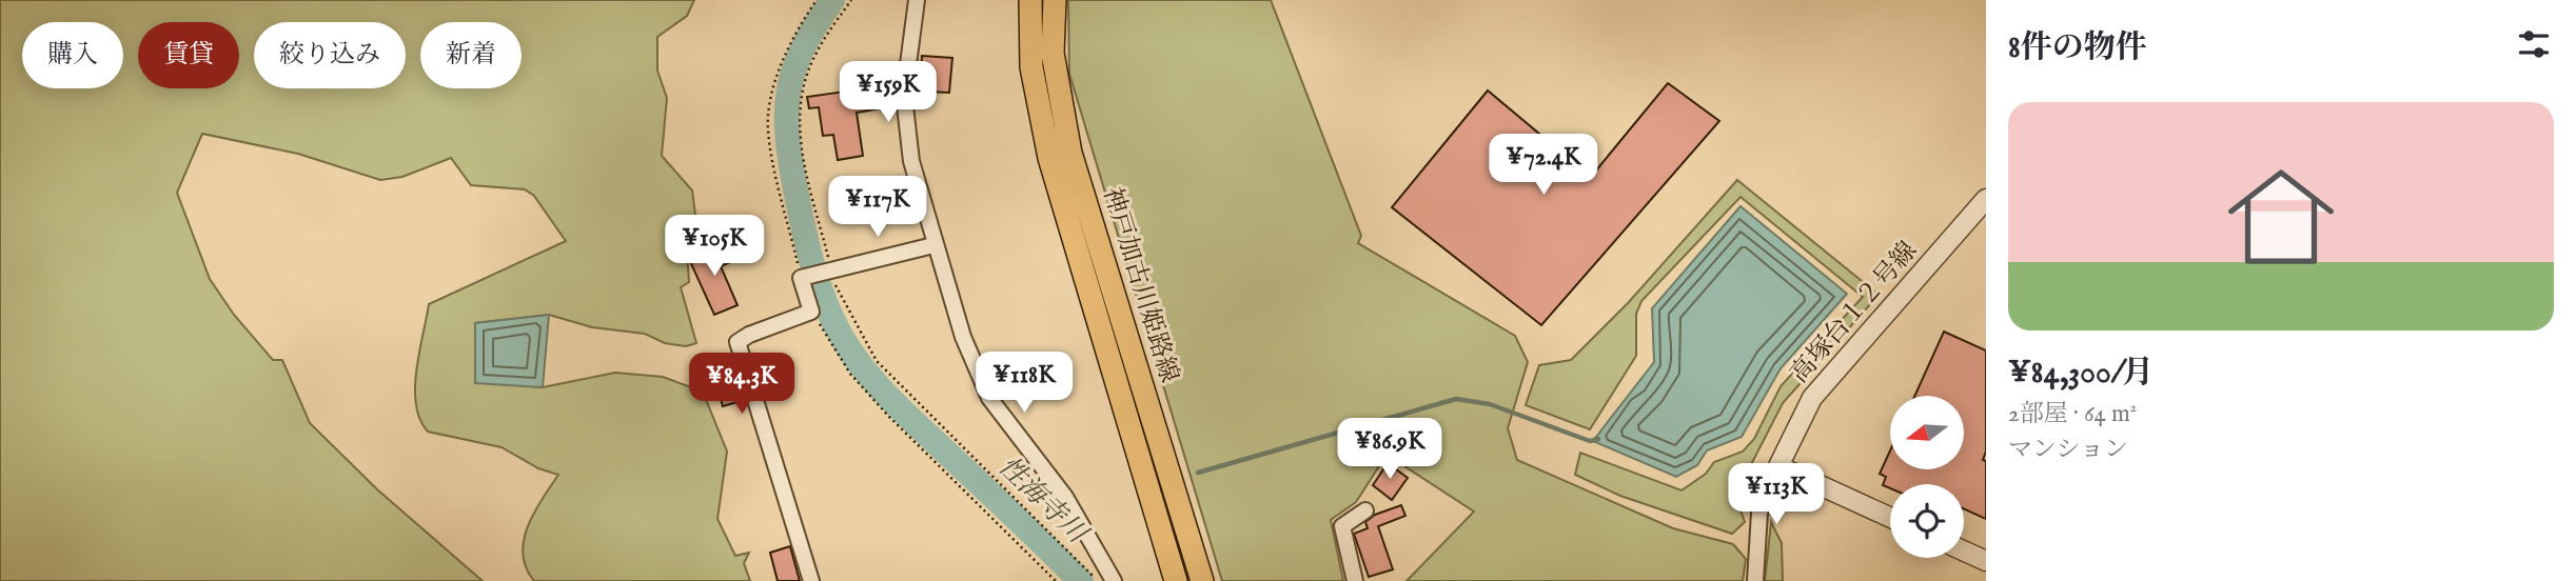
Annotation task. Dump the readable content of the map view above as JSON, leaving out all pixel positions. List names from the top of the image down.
{
  "streets": {
    "main road": ["神戸加古川姫路線"],
    "street": ["高塚台１２号線"]
  },
  "water": ["性海寺川"],
  "north": "left",
  "page": {
    "heading": "8件の物件",
    "chip": [
      "購入",
      "賃貸",
      "絞り込み",
      "新着"
    ],
    "price": [
      "¥159K",
      "¥72.4K",
      "¥117K",
      "¥105K",
      "¥118K",
      "¥84.3K",
      "¥86.9K",
      "¥113K"
    ],
    "list": [
      {
        "name": "¥84,300/月",
        "note": "2部屋 · 64 m² · マンション"
      }
    ]
  }
}
